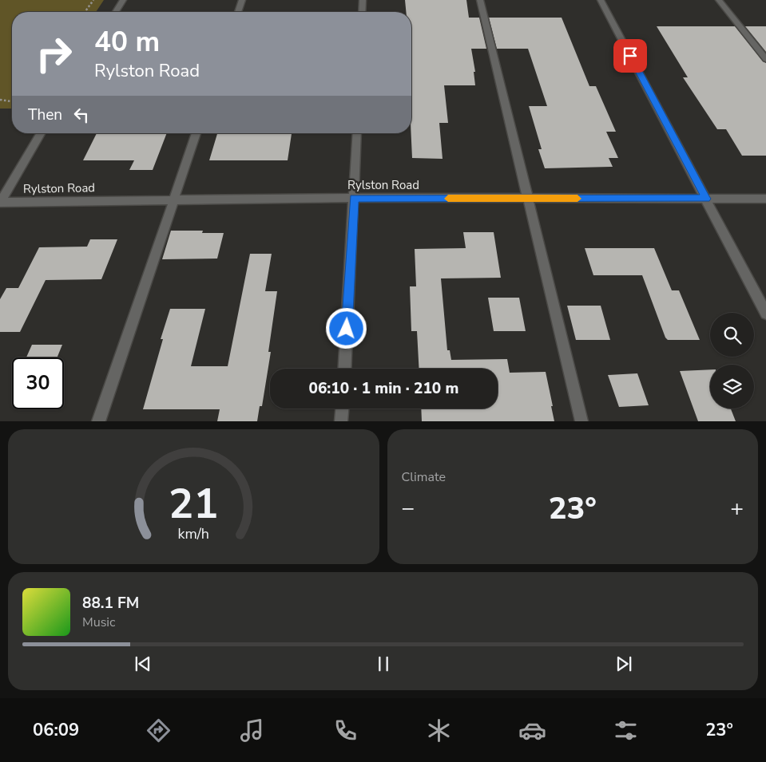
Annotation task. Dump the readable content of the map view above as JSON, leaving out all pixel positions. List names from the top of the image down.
{
  "streets": {
    "street": ["Rylston Road"]
  },
  "page": {
    "turn": ["40 m", "Rylston Road"],
    "then": "Then",
    "limit": "30",
    "trip": "06:10 · 1 min · 210 m",
    "tile": "Climate",
    "heat": ["−", "23°", "+"],
    "song": ["88.1 FM", "Music"],
    "tabs": ["06:09", "23°"],
    "gauge": ["21", "km/h"]
  }
}
